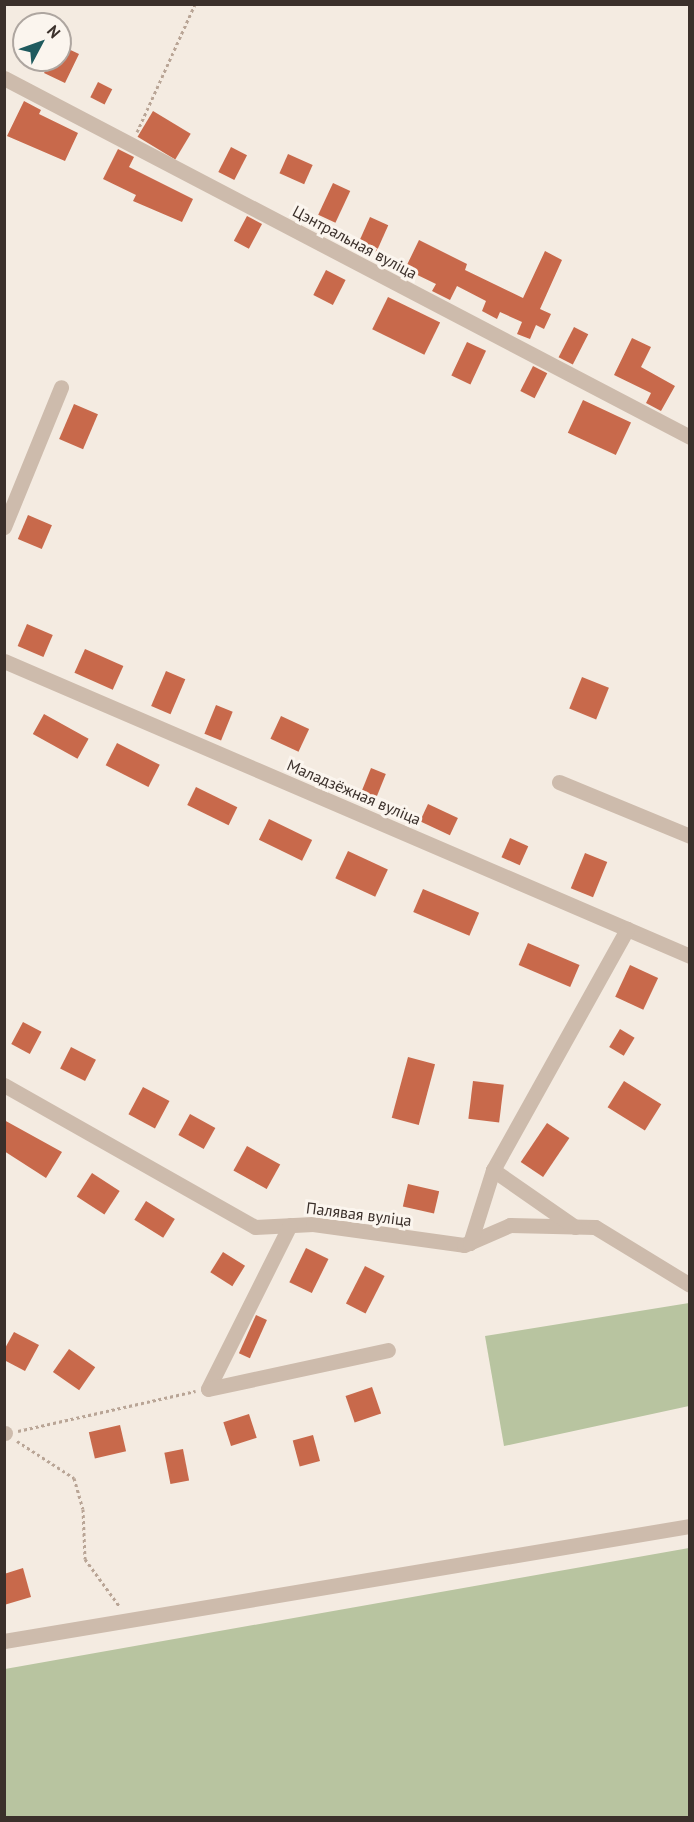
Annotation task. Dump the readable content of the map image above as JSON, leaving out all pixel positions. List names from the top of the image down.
{
  "streets": {
    "street": ["Цэнтральная вуліца", "Маладзёжная вуліца", "Палявая вуліца"]
  },
  "north": "top right"
}
